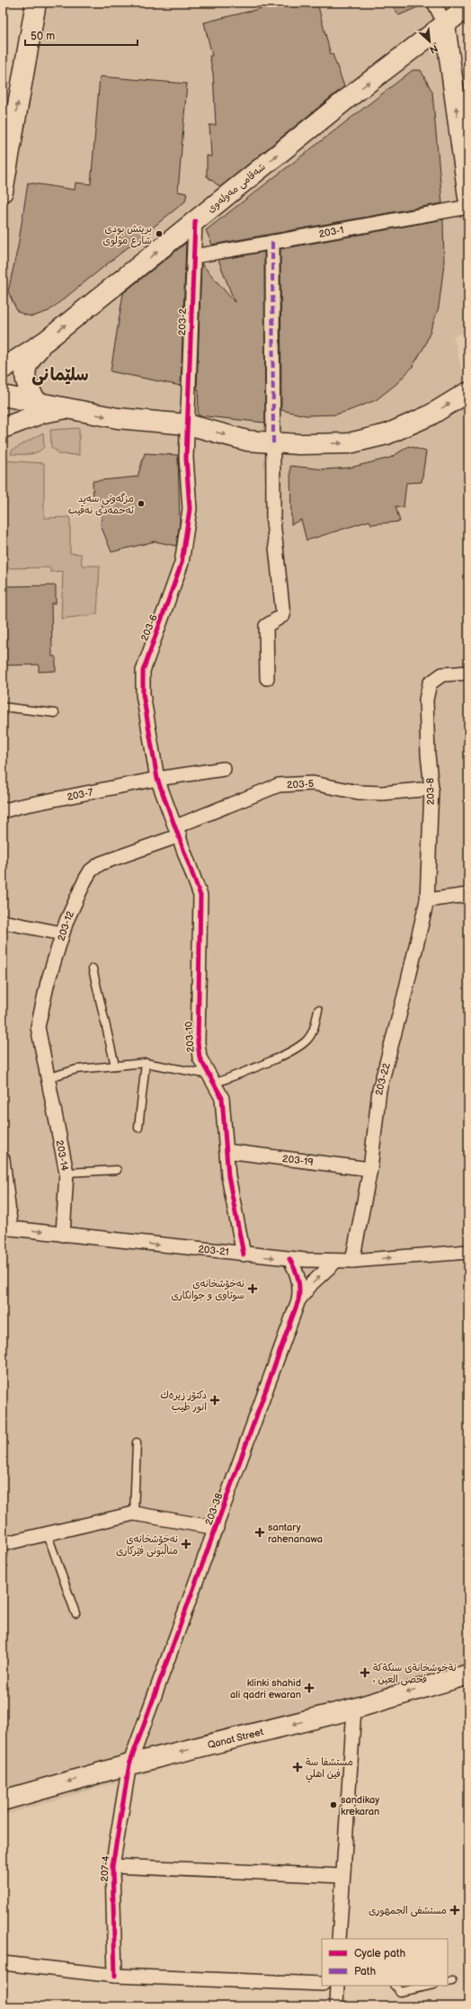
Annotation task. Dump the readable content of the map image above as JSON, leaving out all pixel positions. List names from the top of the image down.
{
  "streets": {
    "main road": ["شەقامی مەولەوی", "Qanat Street"],
    "street": [
      "203-1",
      "203-2",
      "203-6",
      "203-5",
      "203-8",
      "203-7",
      "203-12",
      "203-10",
      "203-22",
      "203-14",
      "203-19",
      "203-21",
      "203-38",
      "207-4"
    ]
  },
  "crossings": [
    ["شەقامی مەولەوی", "203-2"],
    ["203-1", "203-2"],
    ["203-2", "203-6"],
    ["203-6", "203-5"],
    ["203-6", "203-7"],
    ["203-6", "203-12"],
    ["203-6", "203-10"],
    ["203-5", "203-8"],
    ["203-5", "203-12"],
    ["203-5", "203-10"],
    ["203-8", "203-22"],
    ["203-12", "203-10"],
    ["203-12", "203-14"],
    ["203-10", "203-19"],
    ["203-10", "203-21"],
    ["203-22", "203-19"],
    ["203-22", "203-21"],
    ["203-14", "203-21"],
    ["203-21", "203-38"],
    ["203-38", "Qanat Street"],
    ["203-38", "207-4"],
    ["Qanat Street", "207-4"]
  ],
  "one_way": ["شەقامی مەولەوی", "203-21", "Qanat Street"],
  "districts": ["سلێمانی"],
  "places": {
    "other": ["بريتش بودى شارع مولوى", "مزگەوتی سەید ئەحمەدی نەقیب", "sandikay krekaran"],
    "health": [
      "نەخۆشخانەی سوتاوی و جوانکاری",
      "دکتۆر زیرەك انور طیب",
      "santary rahenanawa",
      "نەخۆشخانەی مناڵبونی فێرکاری",
      "نةخوشخانةى سنكةكة ، فحصى العين",
      "klinki shahid ali qadri ewaran",
      "مستشفا سة فين اهلي",
      "مستشفى الجمهورى"
    ]
  },
  "legend": ["Cycle path", "Path"],
  "scale_bar": "50 m",
  "north": "bottom right"
}
